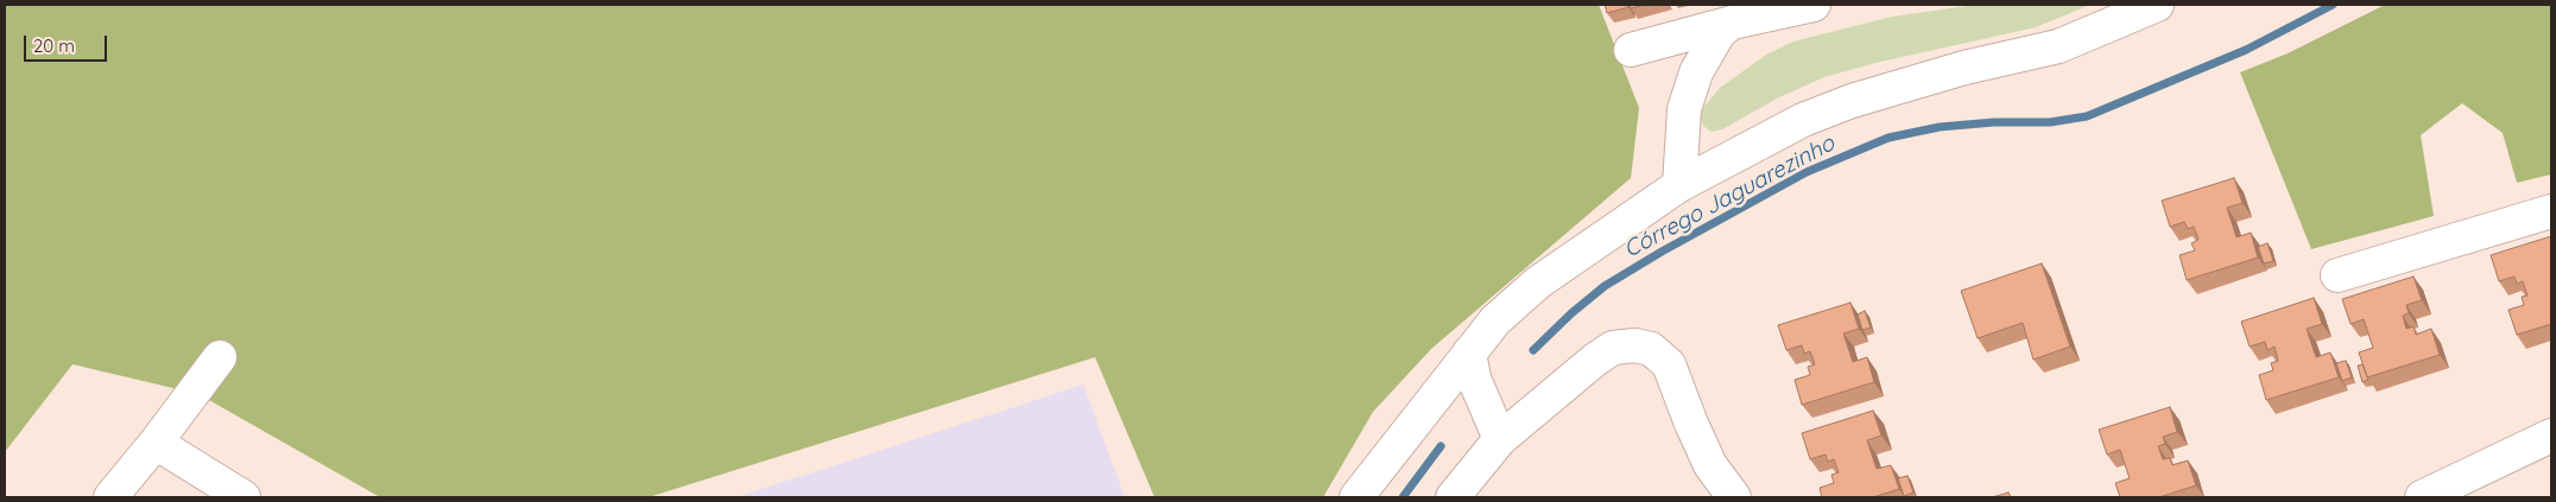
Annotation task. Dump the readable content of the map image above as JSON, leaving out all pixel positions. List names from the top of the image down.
{
  "water": ["Córrego Jaguarezinho"],
  "scale_bar": "20 m"
}
